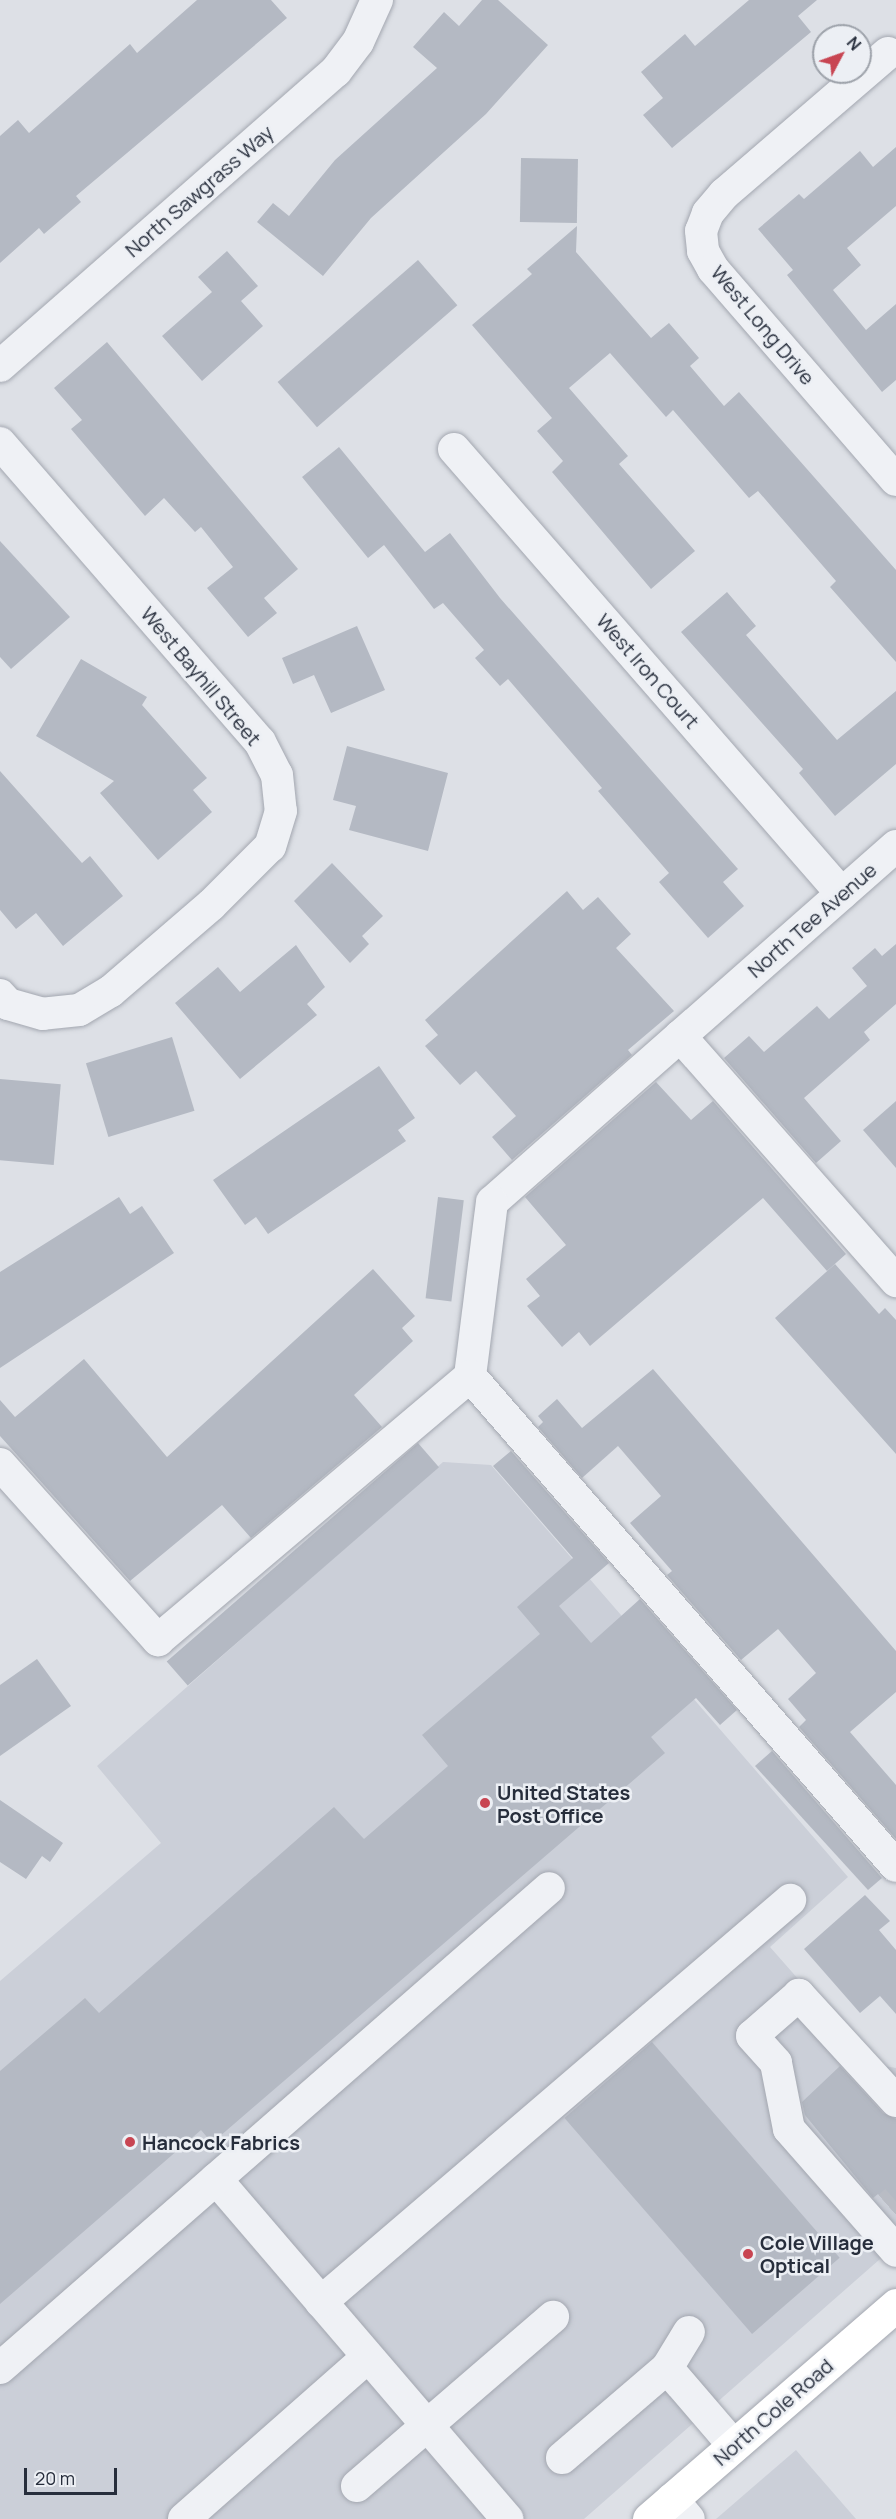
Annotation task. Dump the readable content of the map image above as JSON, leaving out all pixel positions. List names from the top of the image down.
{
  "streets": {
    "main road": ["North Cole Road"],
    "street": [
      "North Sawgrass Way",
      "West Long Drive",
      "West Iron Court",
      "West Bayhill Street",
      "North Tee Avenue"
    ]
  },
  "crossings": [
    ["West Iron Court", "North Tee Avenue"]
  ],
  "places": ["United States Post Office", "Hancock Fabrics", "Cole Village Optical"],
  "scale_bar": "20 m",
  "north": "top right"
}
